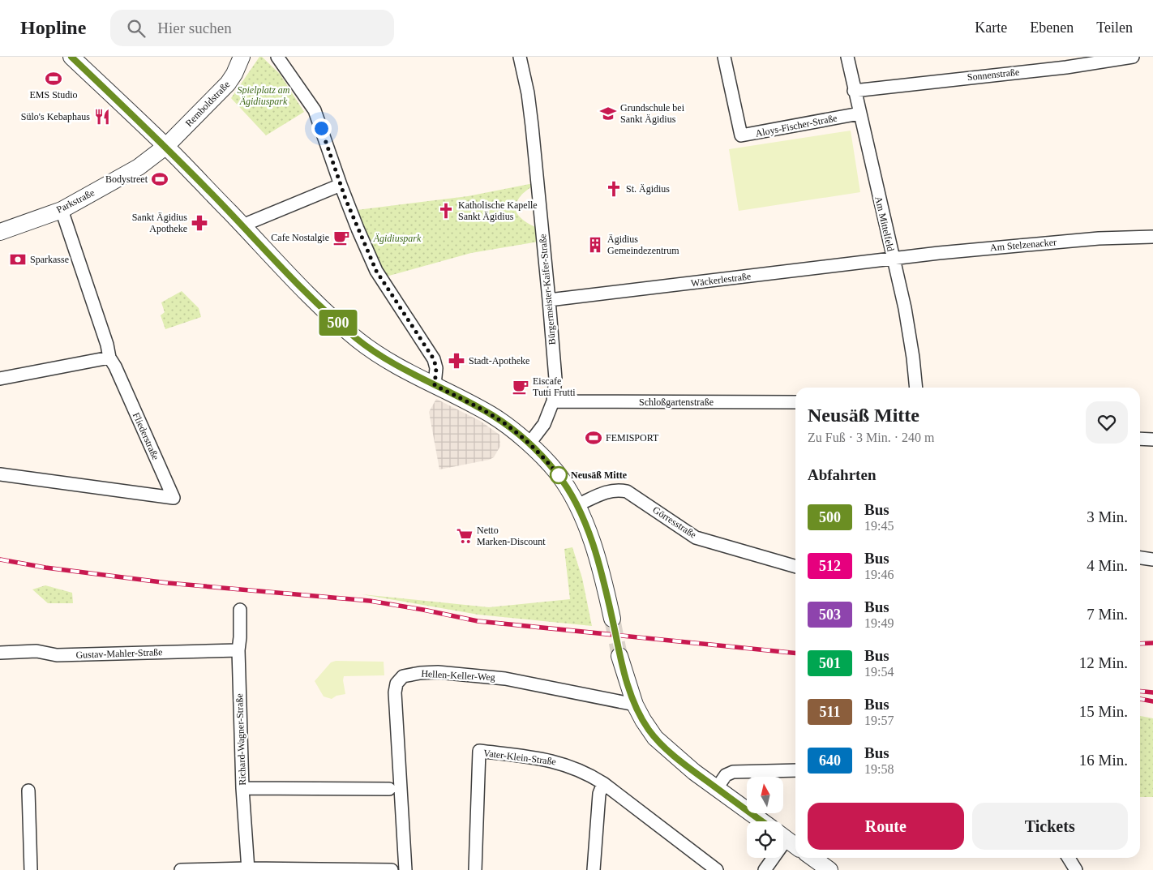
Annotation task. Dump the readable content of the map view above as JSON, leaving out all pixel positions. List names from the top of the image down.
{
  "streets": {
    "street": [
      "Sonnenstraße",
      "Remboldstraße",
      "Aloys-Fischer-Straße",
      "Parkstraße",
      "Am Mittelfeld",
      "Am Stelzenacker",
      "Wäckerlestraße",
      "Bürgermeister-Kaifer-Straße",
      "Schloßgartenstraße",
      "Fliederstraße",
      "Görresstraße",
      "Gustav-Mahler-Straße",
      "Hellen-Keller-Weg",
      "Richard-Wagner-Straße",
      "Vater-Klein-Straße"
    ]
  },
  "crossings": [
    ["Sonnenstraße", "Am Mittelfeld"],
    ["Remboldstraße", "Parkstraße"],
    ["Aloys-Fischer-Straße", "Am Mittelfeld"],
    ["Parkstraße", "Fliederstraße"],
    ["Am Mittelfeld", "Am Stelzenacker"],
    ["Am Mittelfeld", "Wäckerlestraße"],
    ["Am Stelzenacker", "Wäckerlestraße"],
    ["Wäckerlestraße", "Bürgermeister-Kaifer-Straße"],
    ["Bürgermeister-Kaifer-Straße", "Schloßgartenstraße"],
    ["Gustav-Mahler-Straße", "Richard-Wagner-Straße"]
  ],
  "parks": ["Spielplatz am Ägidiuspark", "Ägidiuspark"],
  "places": {
    "sports": ["EMS Studio", "Bodystreet", "FEMISPORT"],
    "school or university": ["Grundschule bei Sankt Ägidius"],
    "restaurant": ["Sülo's Kebaphaus"],
    "church": ["St. Ägidius", "Katholische Kapelle Sankt Ägidius"],
    "pharmacy": ["Sankt Ägidius Apotheke", "Stadt-Apotheke"],
    "cafe": ["Cafe Nostalgie", "Eiscafe Tutti Frutti"],
    "building": ["Ägidius Gemeindezentrum"],
    "bank": ["Sparkasse"],
    "other": ["Neusäß Mitte"],
    "supermarket": ["Netto Marken-Discount"]
  },
  "lines": ["bus line 500"],
  "north": "top",
  "page": {
    "header": "Hopline",
    "search": "Hier suchen",
    "nav": ["Karte", "Ebenen", "Teilen"],
    "on_map": "500",
    "heading": [
      ["Neusäß Mitte", "Zu Fuß · 3 Min. · 240 m"],
      "Abfahrten"
    ],
    "list": [
      {
        "mark": "500",
        "name": "Bus",
        "note": "19:45",
        "value": "3 Min."
      },
      {
        "mark": "512",
        "name": "Bus",
        "note": "19:46",
        "value": "4 Min."
      },
      {
        "mark": "503",
        "name": "Bus",
        "note": "19:49",
        "value": "7 Min."
      },
      {
        "mark": "501",
        "name": "Bus",
        "note": "19:54",
        "value": "12 Min."
      },
      {
        "mark": "511",
        "name": "Bus",
        "note": "19:57",
        "value": "15 Min."
      },
      {
        "mark": "640",
        "name": "Bus",
        "note": "19:58",
        "value": "16 Min."
      }
    ],
    "buttons": ["Route", "Tickets"]
  }
}
